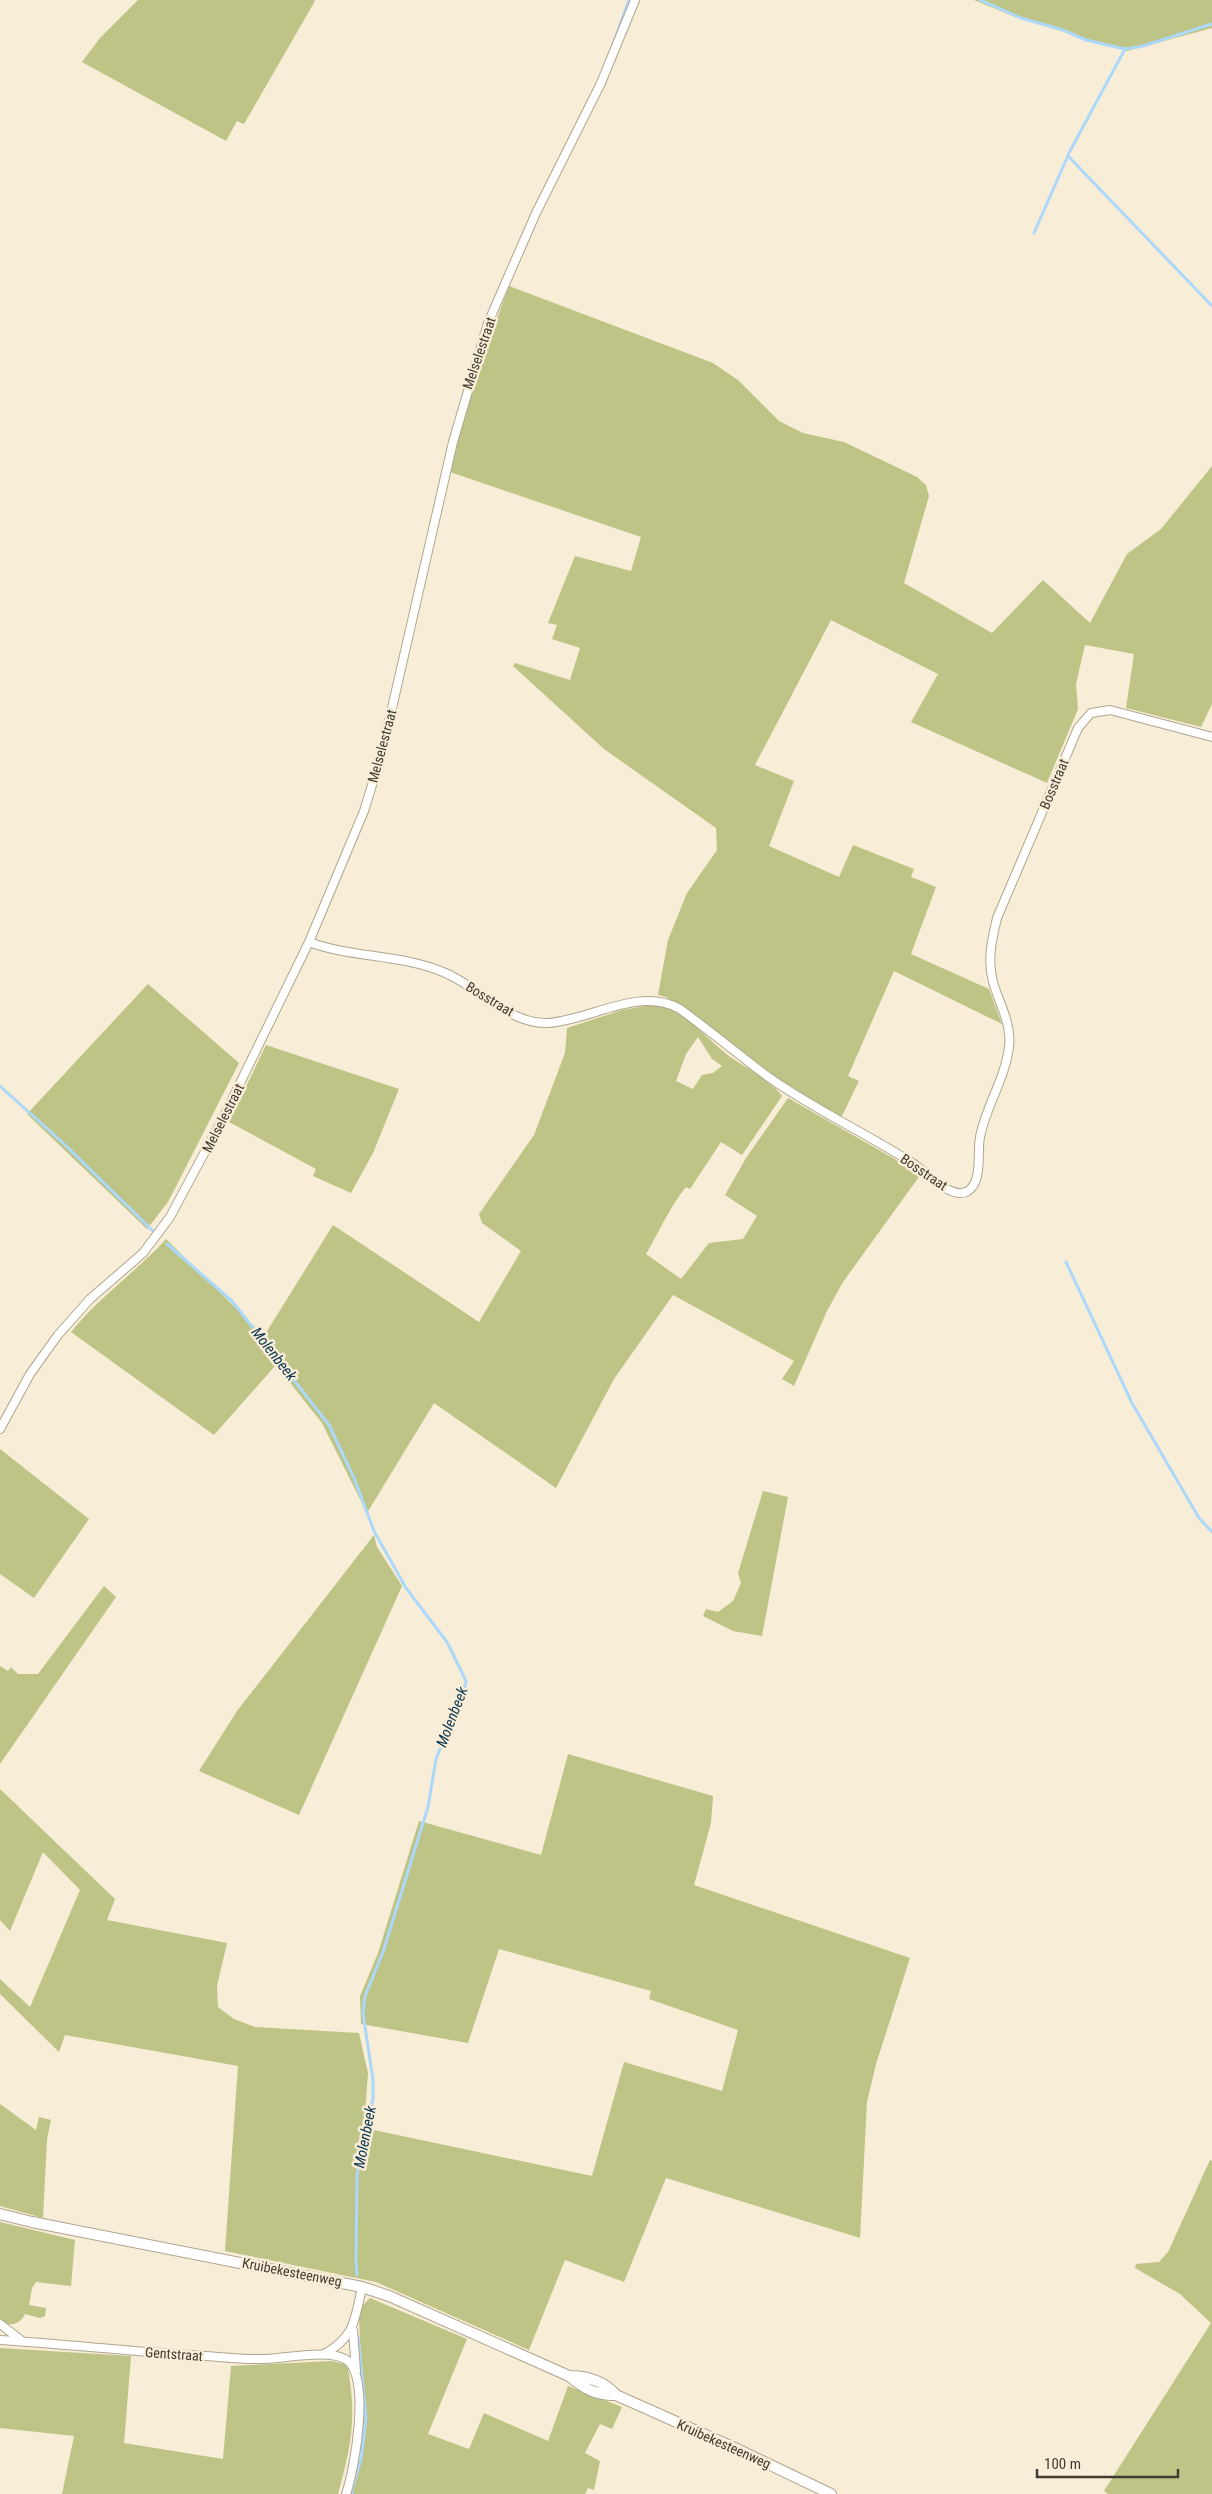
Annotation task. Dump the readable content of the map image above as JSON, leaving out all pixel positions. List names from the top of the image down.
{
  "streets": {
    "street": [
      "Melselestraat",
      "Bosstraat",
      "Kruibekesteenweg",
      "Gentstraat"
    ]
  },
  "crossings": [
    ["Melselestraat", "Bosstraat"],
    ["Kruibekesteenweg", "Gentstraat"]
  ],
  "water": ["Molenbeek"],
  "scale_bar": "100 m"
}
